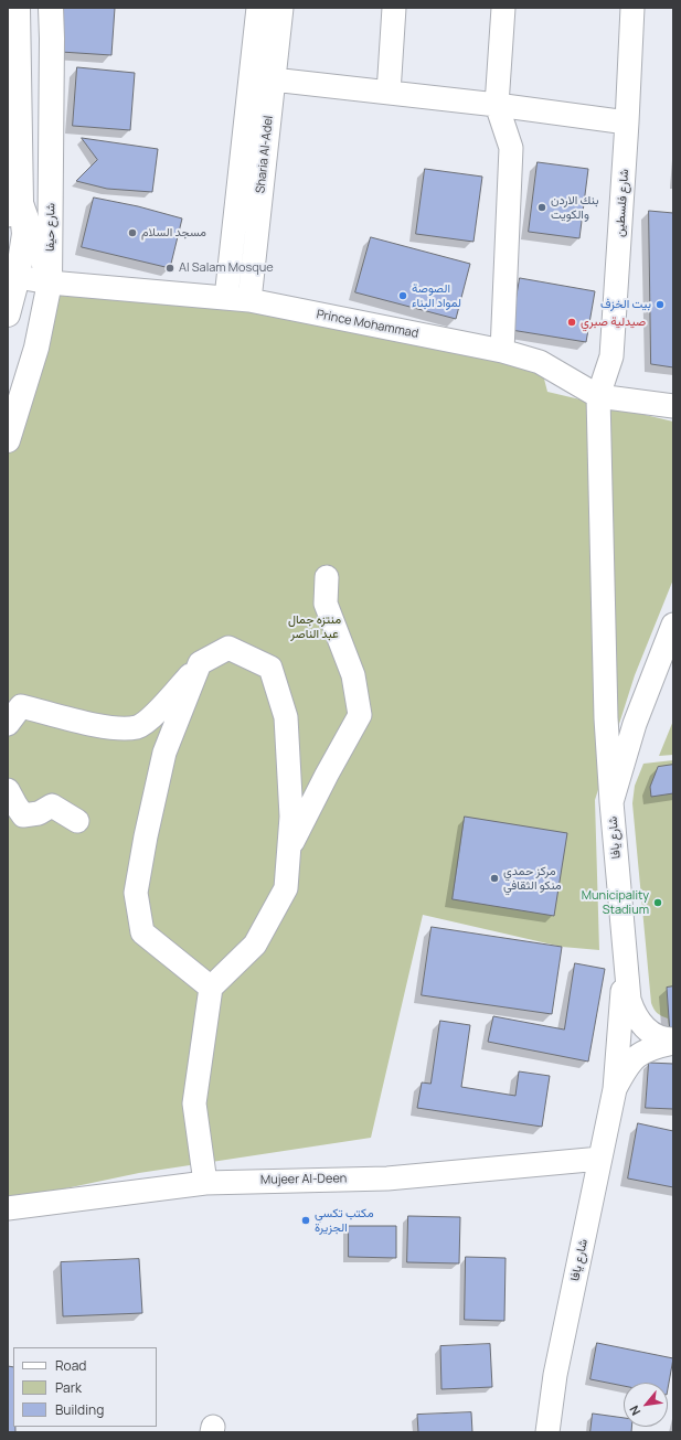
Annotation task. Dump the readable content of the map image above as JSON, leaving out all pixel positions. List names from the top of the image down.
{
  "streets": {
    "main road": ["شارع حيفا"],
    "street": [
      "Sharia Al-Adel",
      "شارع فلسطين",
      "Prince Mohammad",
      "شارع يافا",
      "Mujeer Al-Deen"
    ]
  },
  "crossings": [
    ["Sharia Al-Adel", "Prince Mohammad"],
    ["شارع فلسطين", "Prince Mohammad"],
    ["شارع فلسطين", "شارع يافا"],
    ["شارع حيفا", "Prince Mohammad"],
    ["شارع يافا", "Mujeer Al-Deen"]
  ],
  "parks": ["منتزه جمال عبد الناصر"],
  "places": [
    "بنك الاردن والكويت",
    "مسجد السلام",
    "Al Salam Mosque",
    "الصوصة لمواد البناء",
    "بيت الخزف",
    "صيدلية صبري",
    "مركز حمدي منكو الثقافي",
    "Municipality Stadium",
    "مكتب تكسي الجزيرة"
  ],
  "legend": ["Road", "Park", "Building"],
  "north": "bottom left"
}
